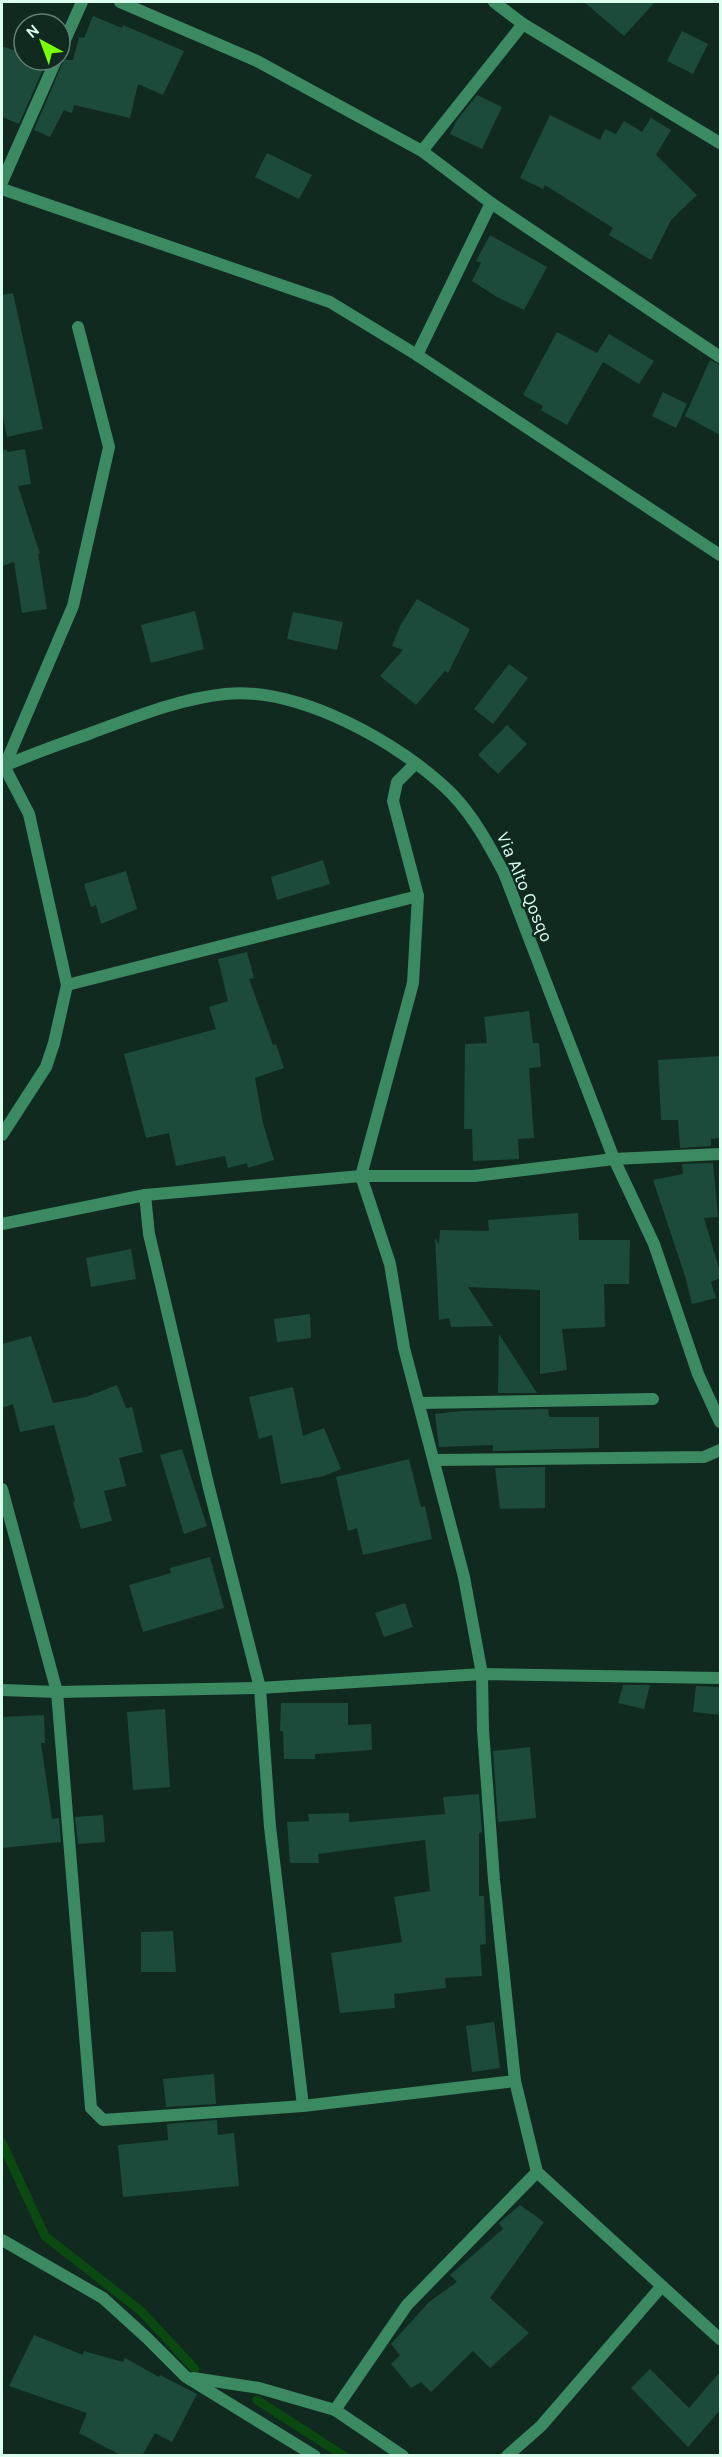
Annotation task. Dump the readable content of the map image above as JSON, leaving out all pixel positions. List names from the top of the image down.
{
  "streets": {
    "street": ["Via Alto Qosqo"]
  },
  "north": "top left"
}
